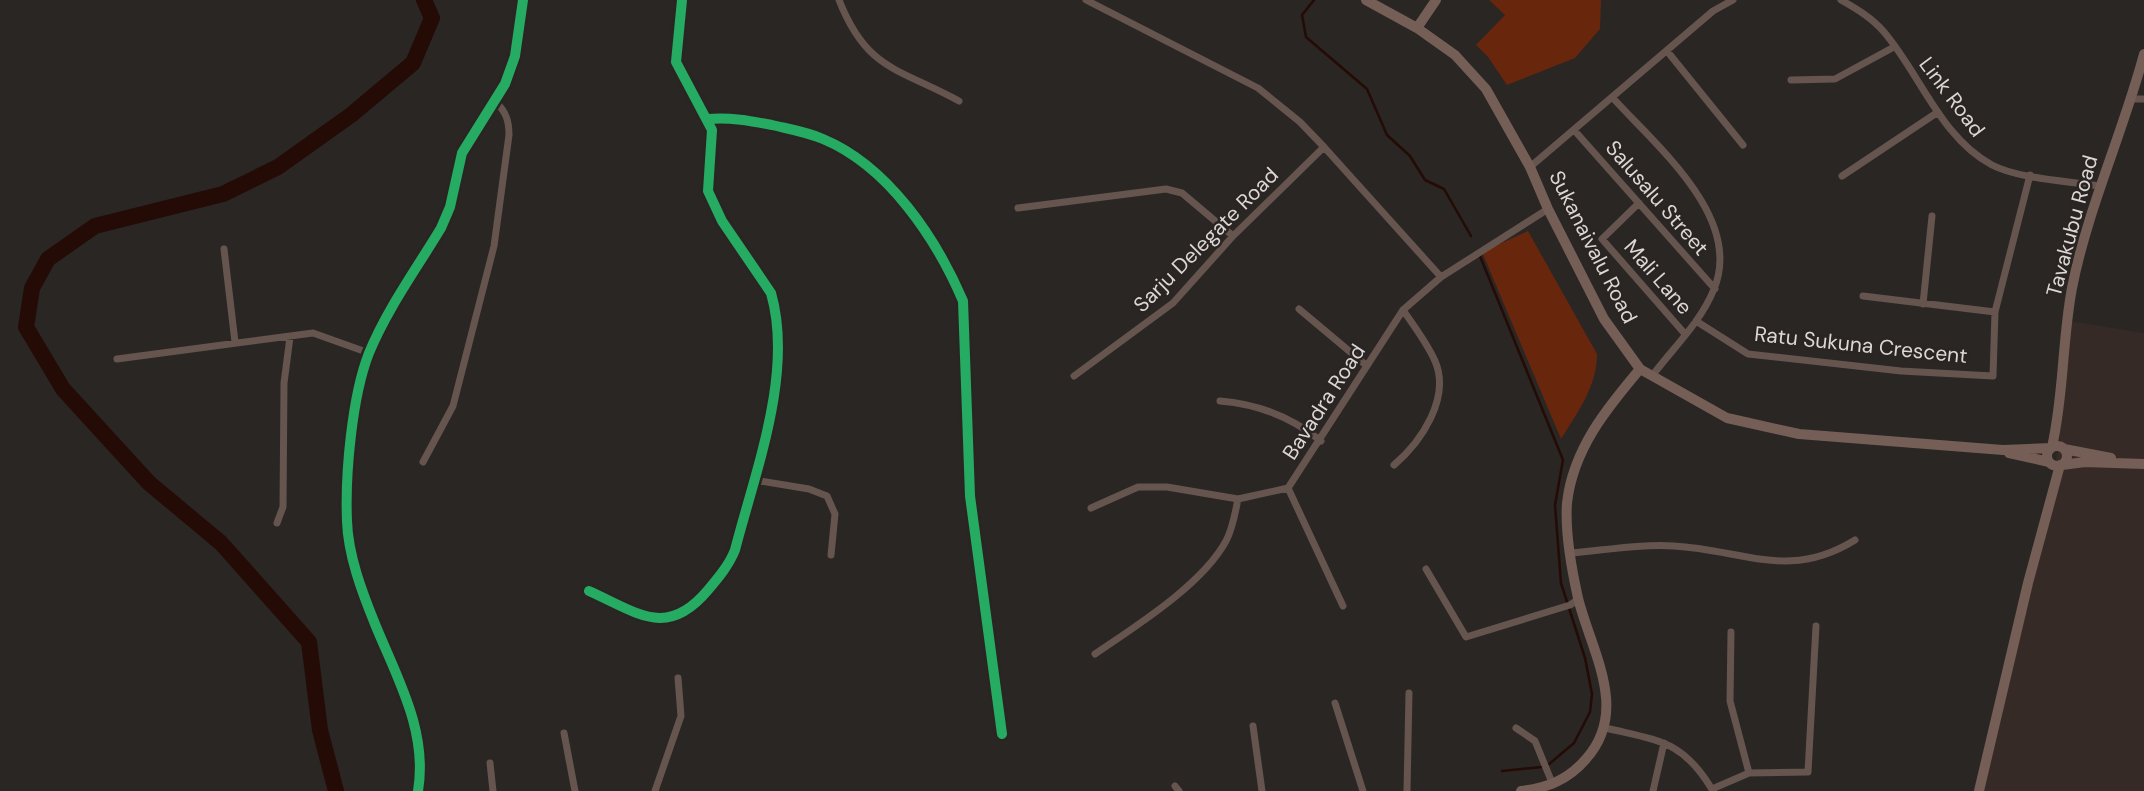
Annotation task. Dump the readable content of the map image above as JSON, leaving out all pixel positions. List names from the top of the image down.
{
  "streets": {
    "main road": ["Tavakubu Road", "Sukanaivalu Road"],
    "street": [
      "Link Road",
      "Salusalu Street",
      "Sarju Delegate Road",
      "Mali Lane",
      "Ratu Sukuna Crescent",
      "Bavadra Road"
    ]
  },
  "crossings": [
    ["Link Road", "Tavakubu Road"],
    ["Link Road", "Ratu Sukuna Crescent"],
    ["Salusalu Street", "Mali Lane"],
    ["Tavakubu Road", "Sukanaivalu Road"],
    ["Sukanaivalu Road", "Bavadra Road"]
  ]
}
